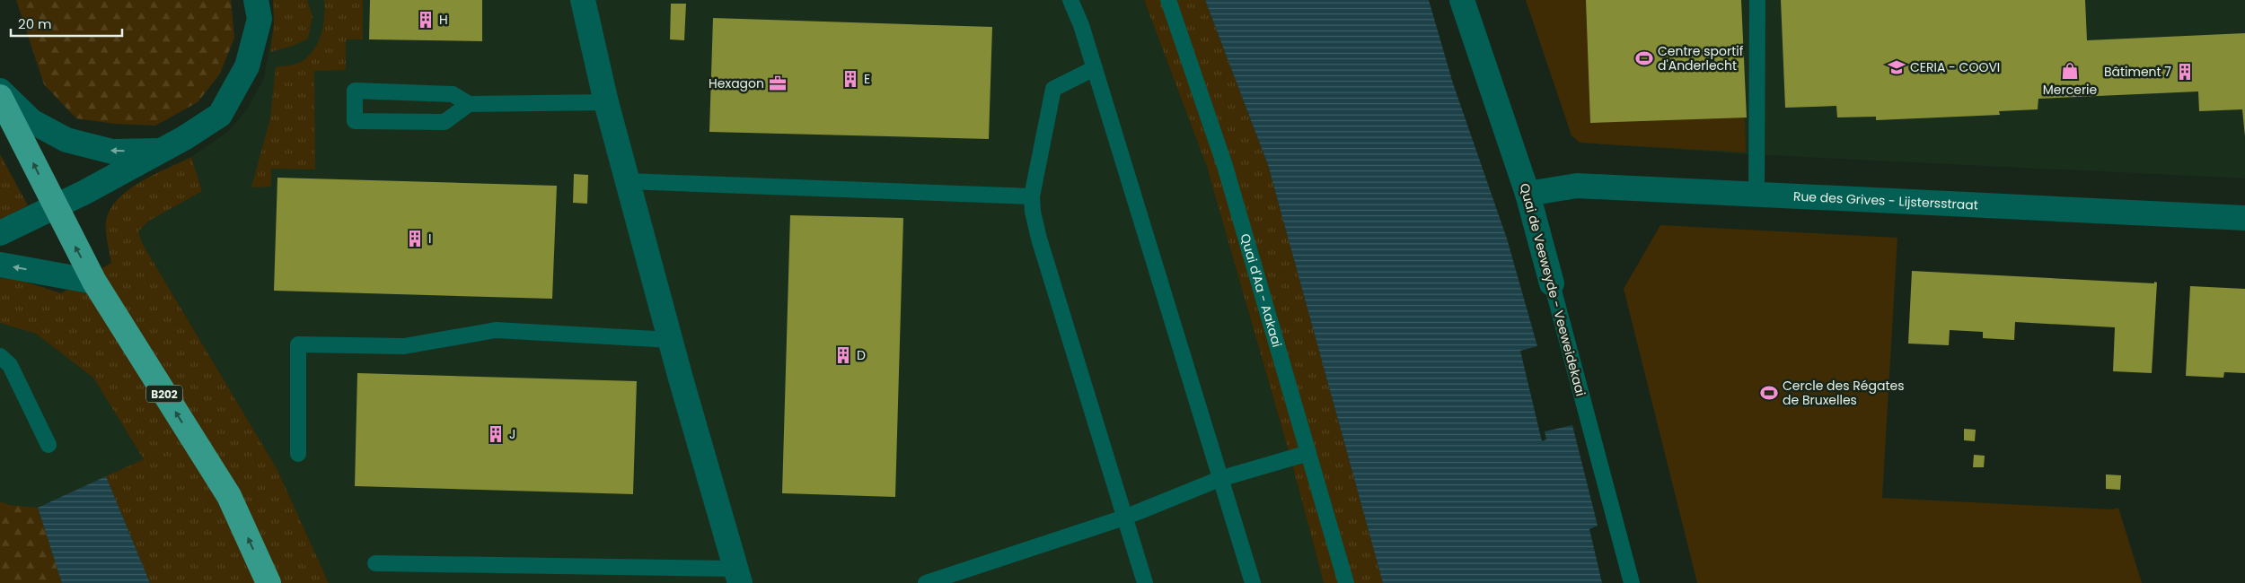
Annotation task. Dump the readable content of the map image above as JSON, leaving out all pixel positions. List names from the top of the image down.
{
  "streets": {
    "highway": ["B202"],
    "street": ["Rue des Grives - Lijstersstraat", "Quai de Veeweyde - Veeweidekaai"],
    "lane": ["Quai d'Aa - Aakaai"]
  },
  "crossings": [
    ["Rue des Grives - Lijstersstraat", "Quai de Veeweyde - Veeweidekaai"]
  ],
  "places": {
    "building": [
      "H",
      "Bâtiment 7",
      "E",
      "I",
      "D",
      "J"
    ],
    "sports": ["Centre sportif d'Anderlecht", "Cercle des Régates de Bruxelles"],
    "school or university": ["CERIA - COOVI"],
    "shop": ["Mercerie"],
    "office": ["Hexagon"]
  },
  "scale_bar": "20 m"
}
